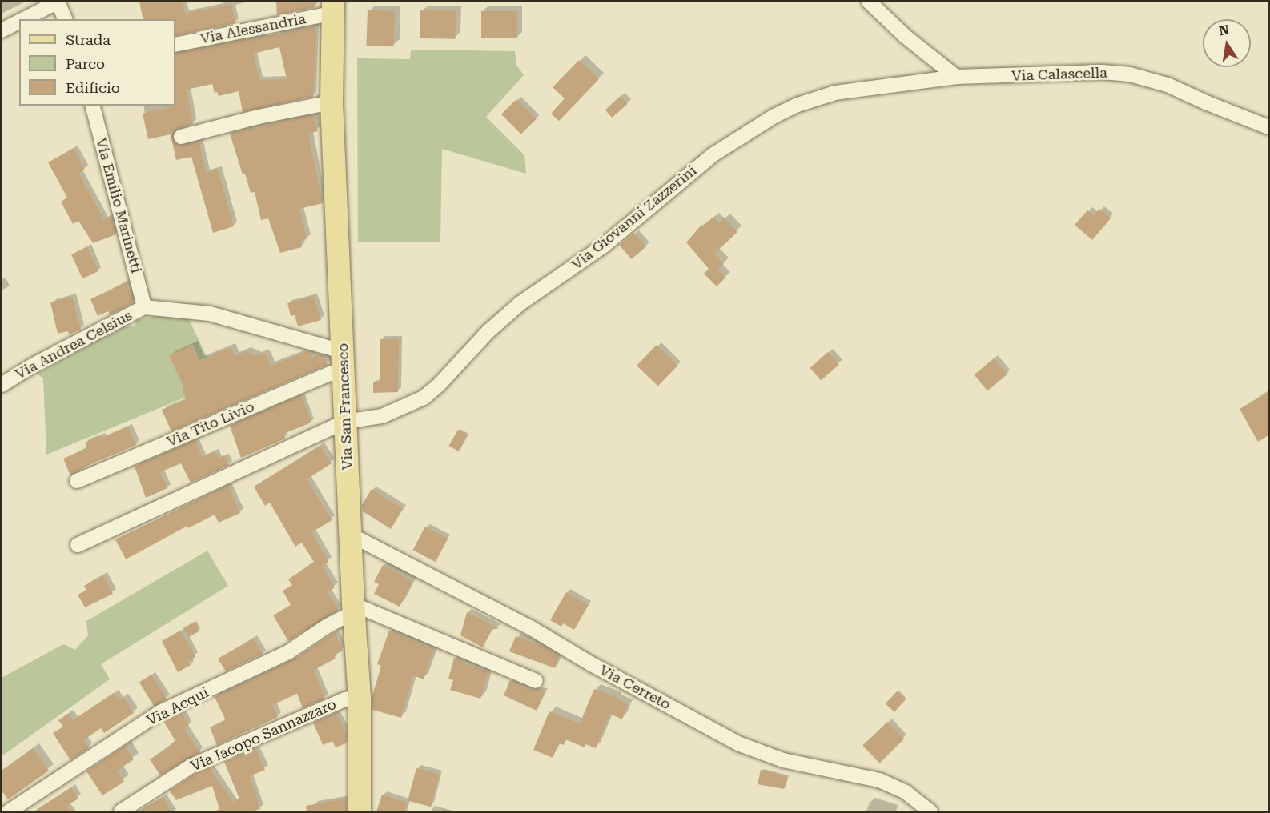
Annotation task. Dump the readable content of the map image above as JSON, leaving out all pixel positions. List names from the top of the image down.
{
  "streets": {
    "main road": ["Via San Francesco"],
    "street": [
      "Via Alessandria",
      "Via Calascella",
      "Via Emilio Marinetti",
      "Via Giovanni Zazzerini",
      "Via Andrea Celsius",
      "Via Tito Livio",
      "Via Cerreto",
      "Via Acqui",
      "Via Iacopo Sannazzaro"
    ]
  },
  "crossings": [
    ["Via Alessandria", "Via San Francesco"],
    ["Via Calascella", "Via Giovanni Zazzerini"],
    ["Via Emilio Marinetti", "Via Andrea Celsius"],
    ["Via Giovanni Zazzerini", "Via San Francesco"],
    ["Via Andrea Celsius", "Via San Francesco"],
    ["Via Andrea Celsius", "Via Tito Livio"],
    ["Via San Francesco", "Via Tito Livio"],
    ["Via San Francesco", "Via Cerreto"],
    ["Via San Francesco", "Via Acqui"],
    ["Via San Francesco", "Via Iacopo Sannazzaro"]
  ],
  "legend": ["Strada", "Parco", "Edificio"],
  "north": "top"
}
